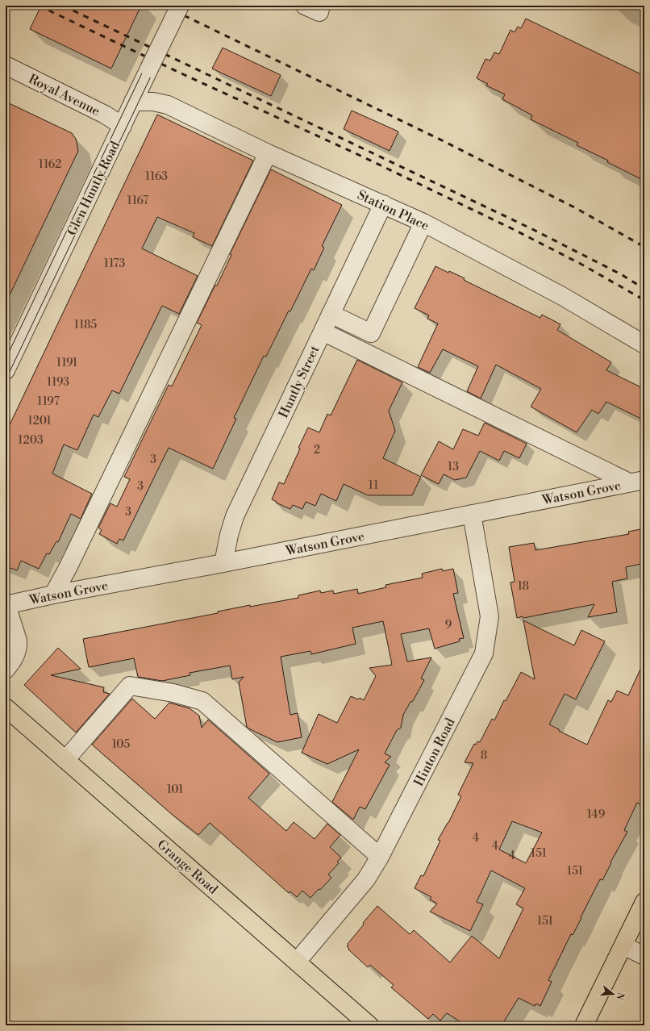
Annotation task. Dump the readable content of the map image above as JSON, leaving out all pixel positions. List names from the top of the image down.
{
  "streets": {
    "main road": ["Grange Road"],
    "street": [
      "Royal Avenue",
      "Glen Huntly Road",
      "Station Place",
      "Huntly Street",
      "Watson Grove",
      "Hinton Road"
    ]
  },
  "crossings": [
    ["Royal Avenue", "Glen Huntly Road"],
    ["Glen Huntly Road", "Station Place"],
    ["Station Place", "Huntly Street"],
    ["Huntly Street", "Watson Grove"],
    ["Watson Grove", "Hinton Road"],
    ["Hinton Road", "Grange Road"]
  ],
  "house_numbers": [
    "1162",
    "1163",
    "1167",
    "1173",
    "1185",
    "1191",
    "1193",
    "1197",
    "1201",
    "1203",
    "2",
    "3",
    "13",
    "11",
    "3",
    "3",
    "18",
    "9",
    "105",
    "8",
    "101",
    "149",
    "4",
    "4",
    "151",
    "4",
    "151",
    "151"
  ],
  "north": "right"
}
